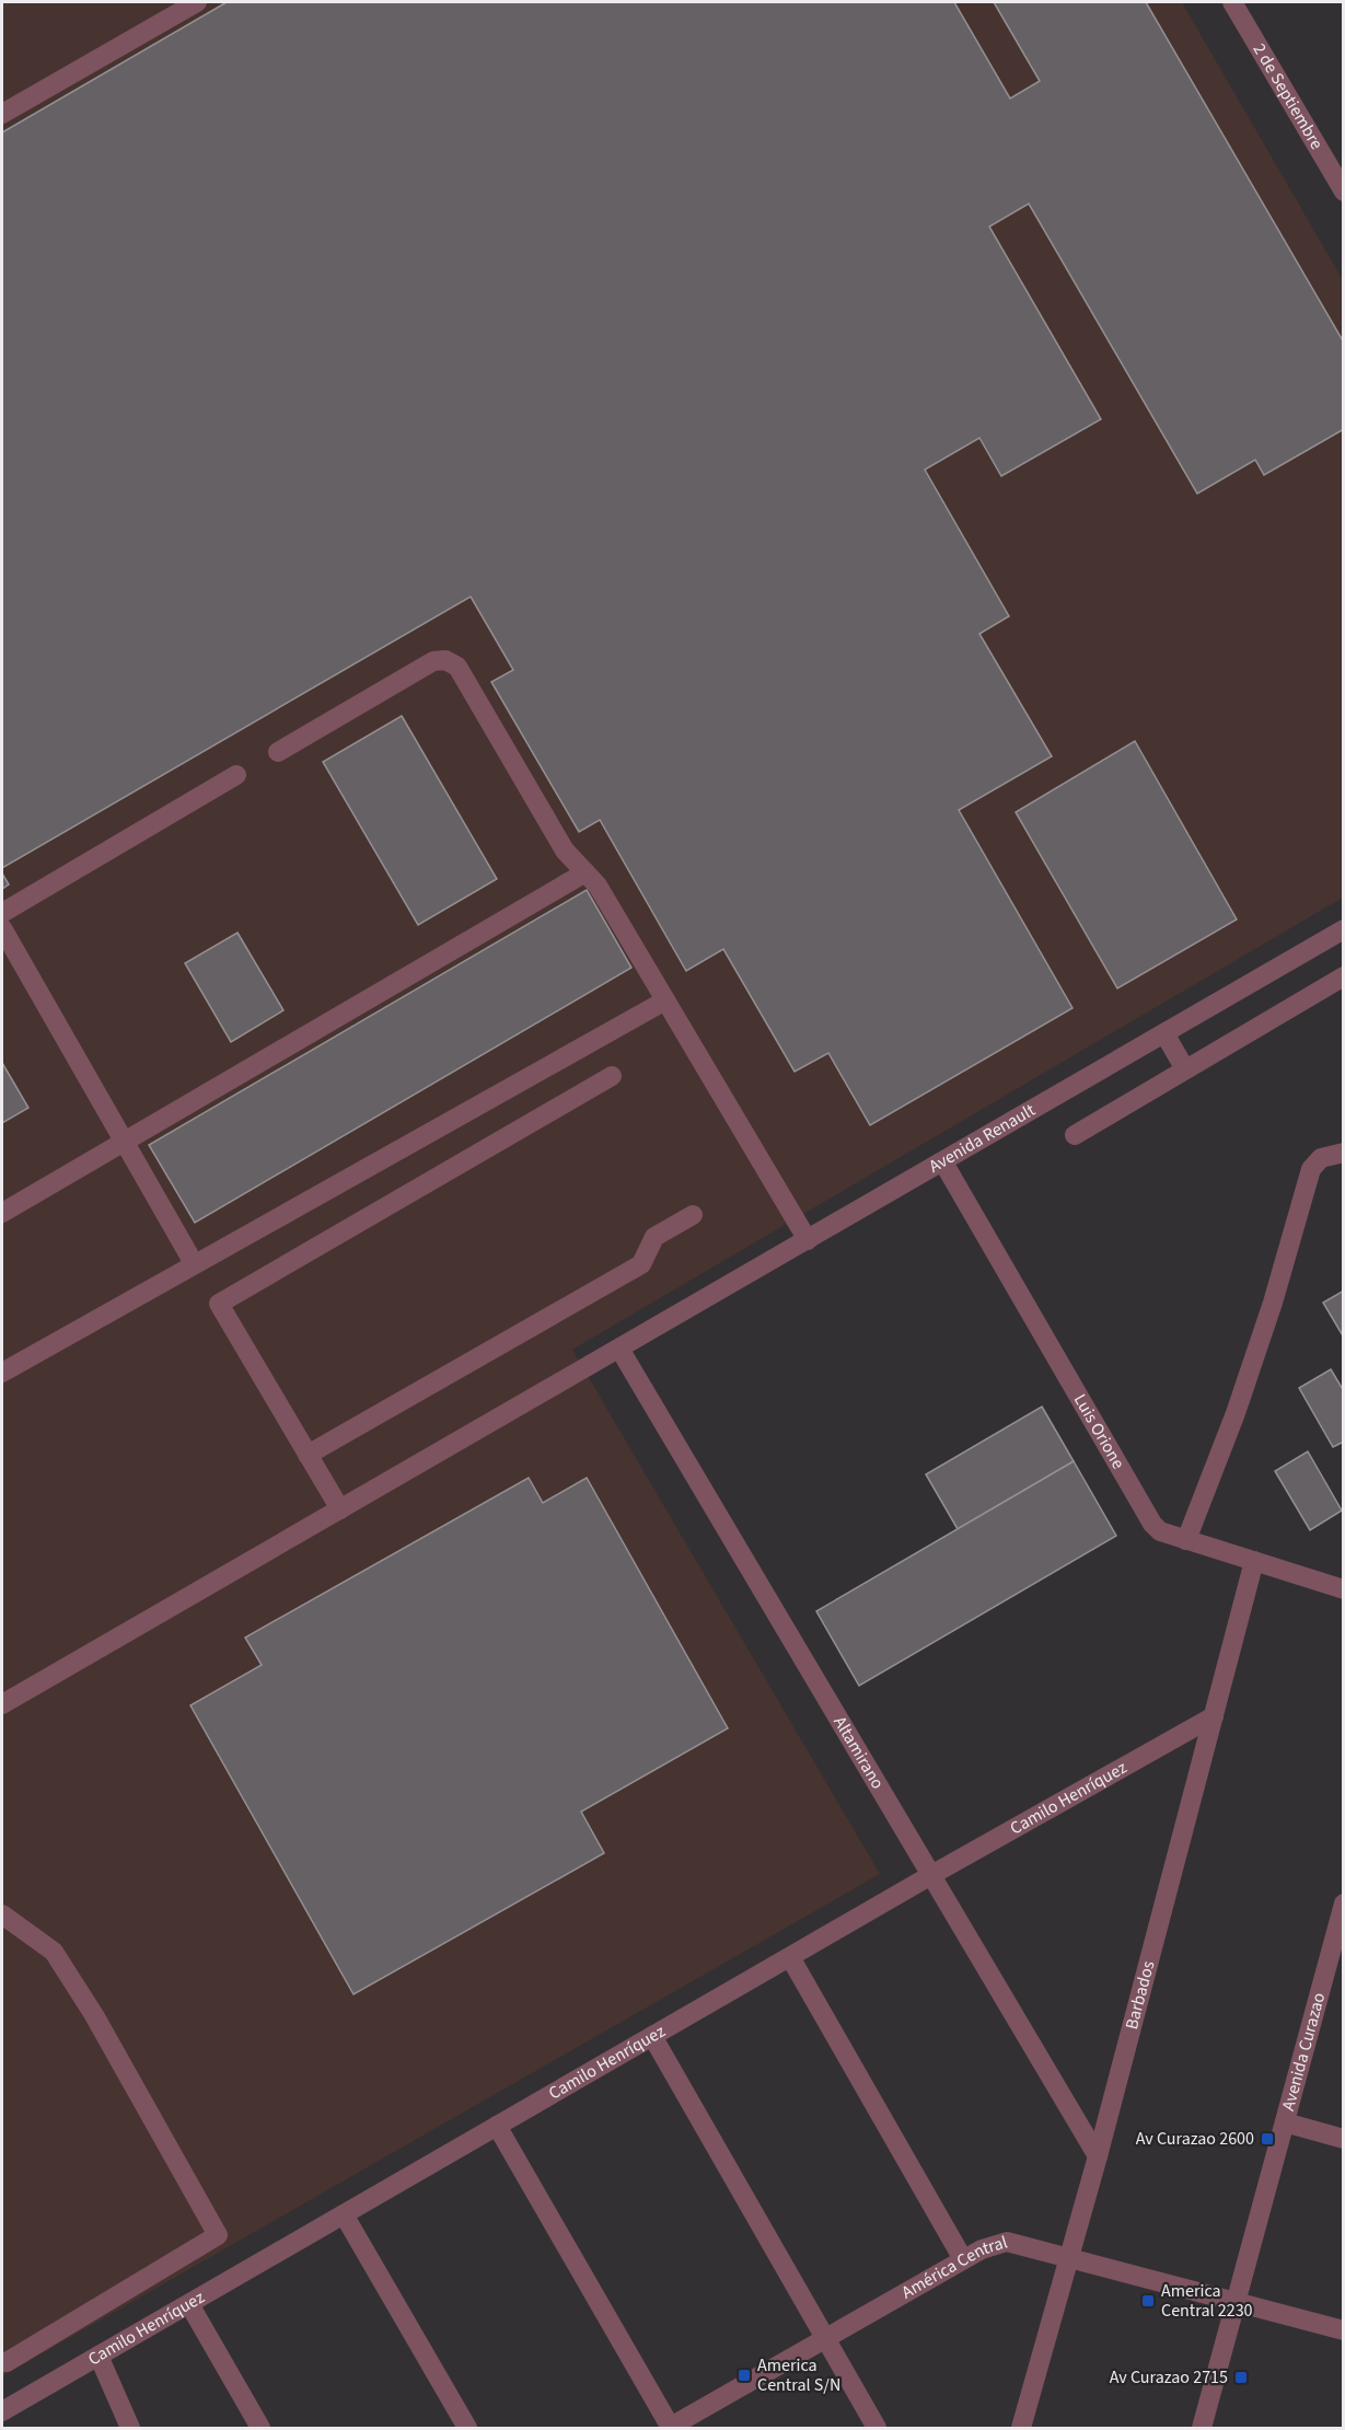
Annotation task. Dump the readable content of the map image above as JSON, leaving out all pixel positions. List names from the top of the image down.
{
  "streets": {
    "street": [
      "2 de Septiembre",
      "Avenida Renault",
      "Luis Orione",
      "Altamirano",
      "Camilo Henríquez",
      "Barbados",
      "Avenida Curazao",
      "América Central"
    ]
  },
  "crossings": [
    ["Avenida Renault", "Luis Orione"],
    ["Avenida Renault", "Altamirano"],
    ["Luis Orione", "Barbados"],
    ["Altamirano", "Camilo Henríquez"],
    ["Altamirano", "Barbados"],
    ["Camilo Henríquez", "Barbados"],
    ["Barbados", "América Central"],
    ["Avenida Curazao", "América Central"]
  ],
  "places": {
    "transit": [
      "Av Curazao 2600",
      "America Central 2230",
      "America Central S/N",
      "Av Curazao 2715"
    ]
  }
}
